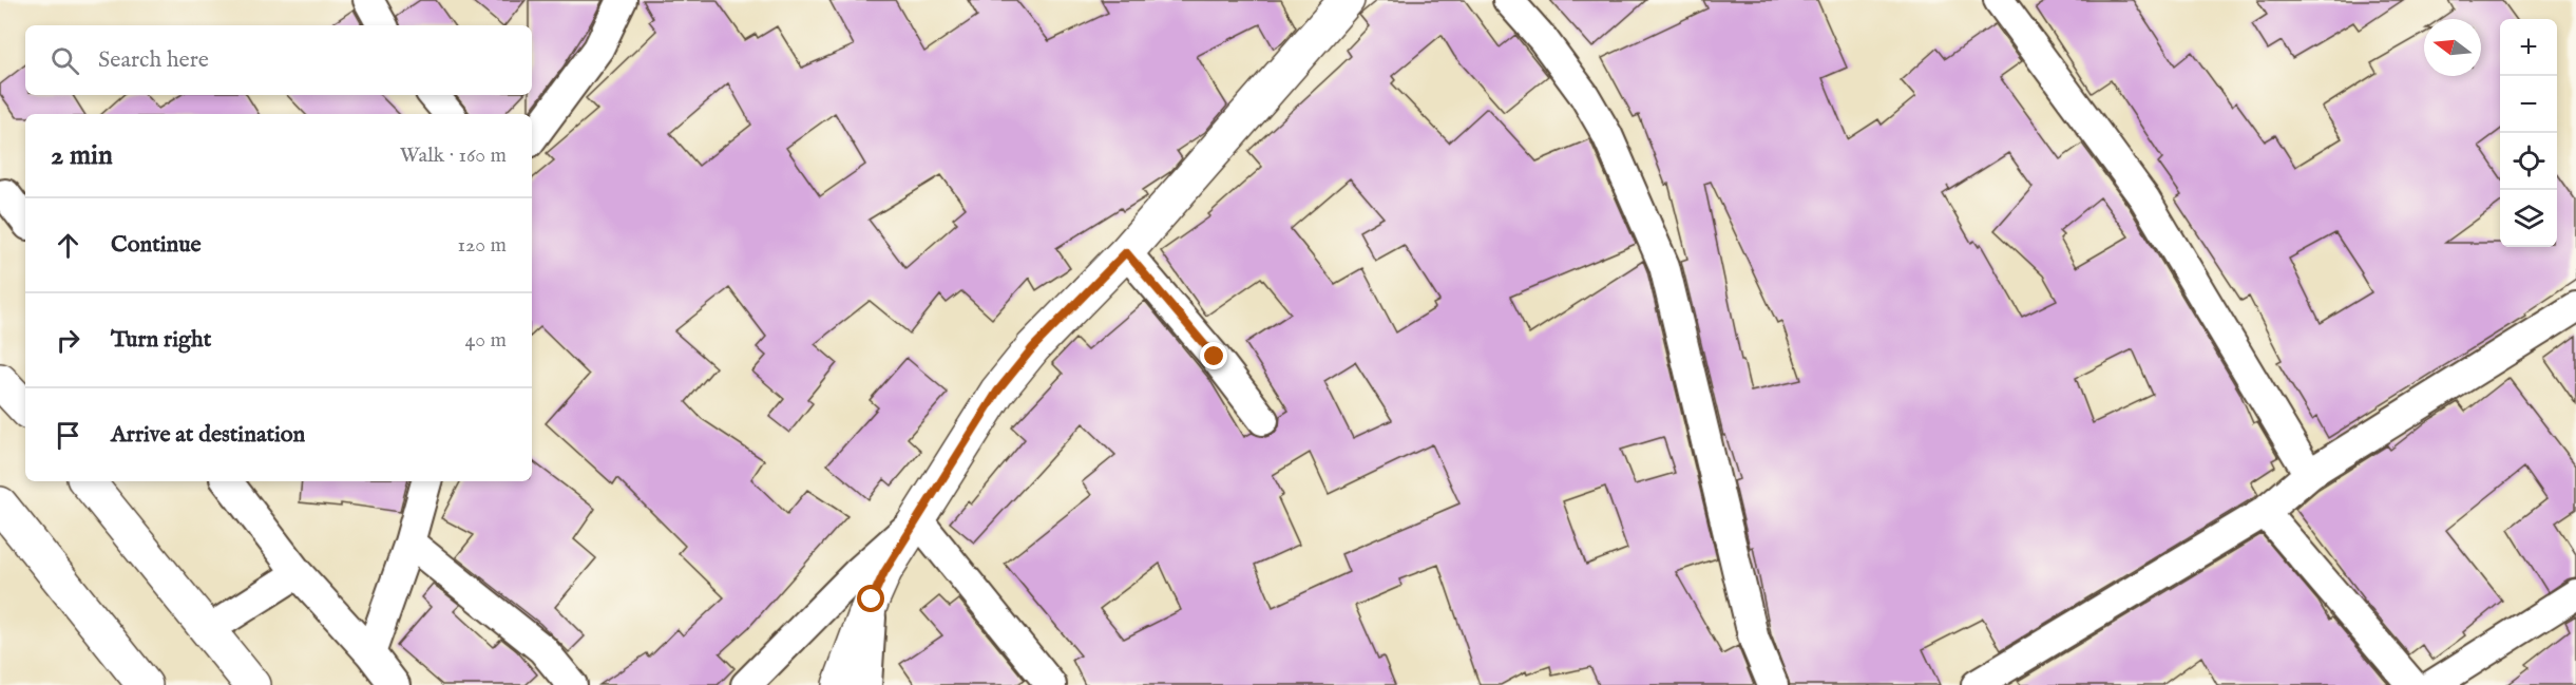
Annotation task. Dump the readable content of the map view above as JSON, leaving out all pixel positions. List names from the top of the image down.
{
  "north": "left",
  "page": {
    "map_buttons": ["+", "−"],
    "search": "Search here",
    "heading": ["2 min", "Walk · 160 m"],
    "list": [
      ["Continue", "120 m"],
      ["Turn right", "40 m"],
      "Arrive at destination"
    ]
  }
}
